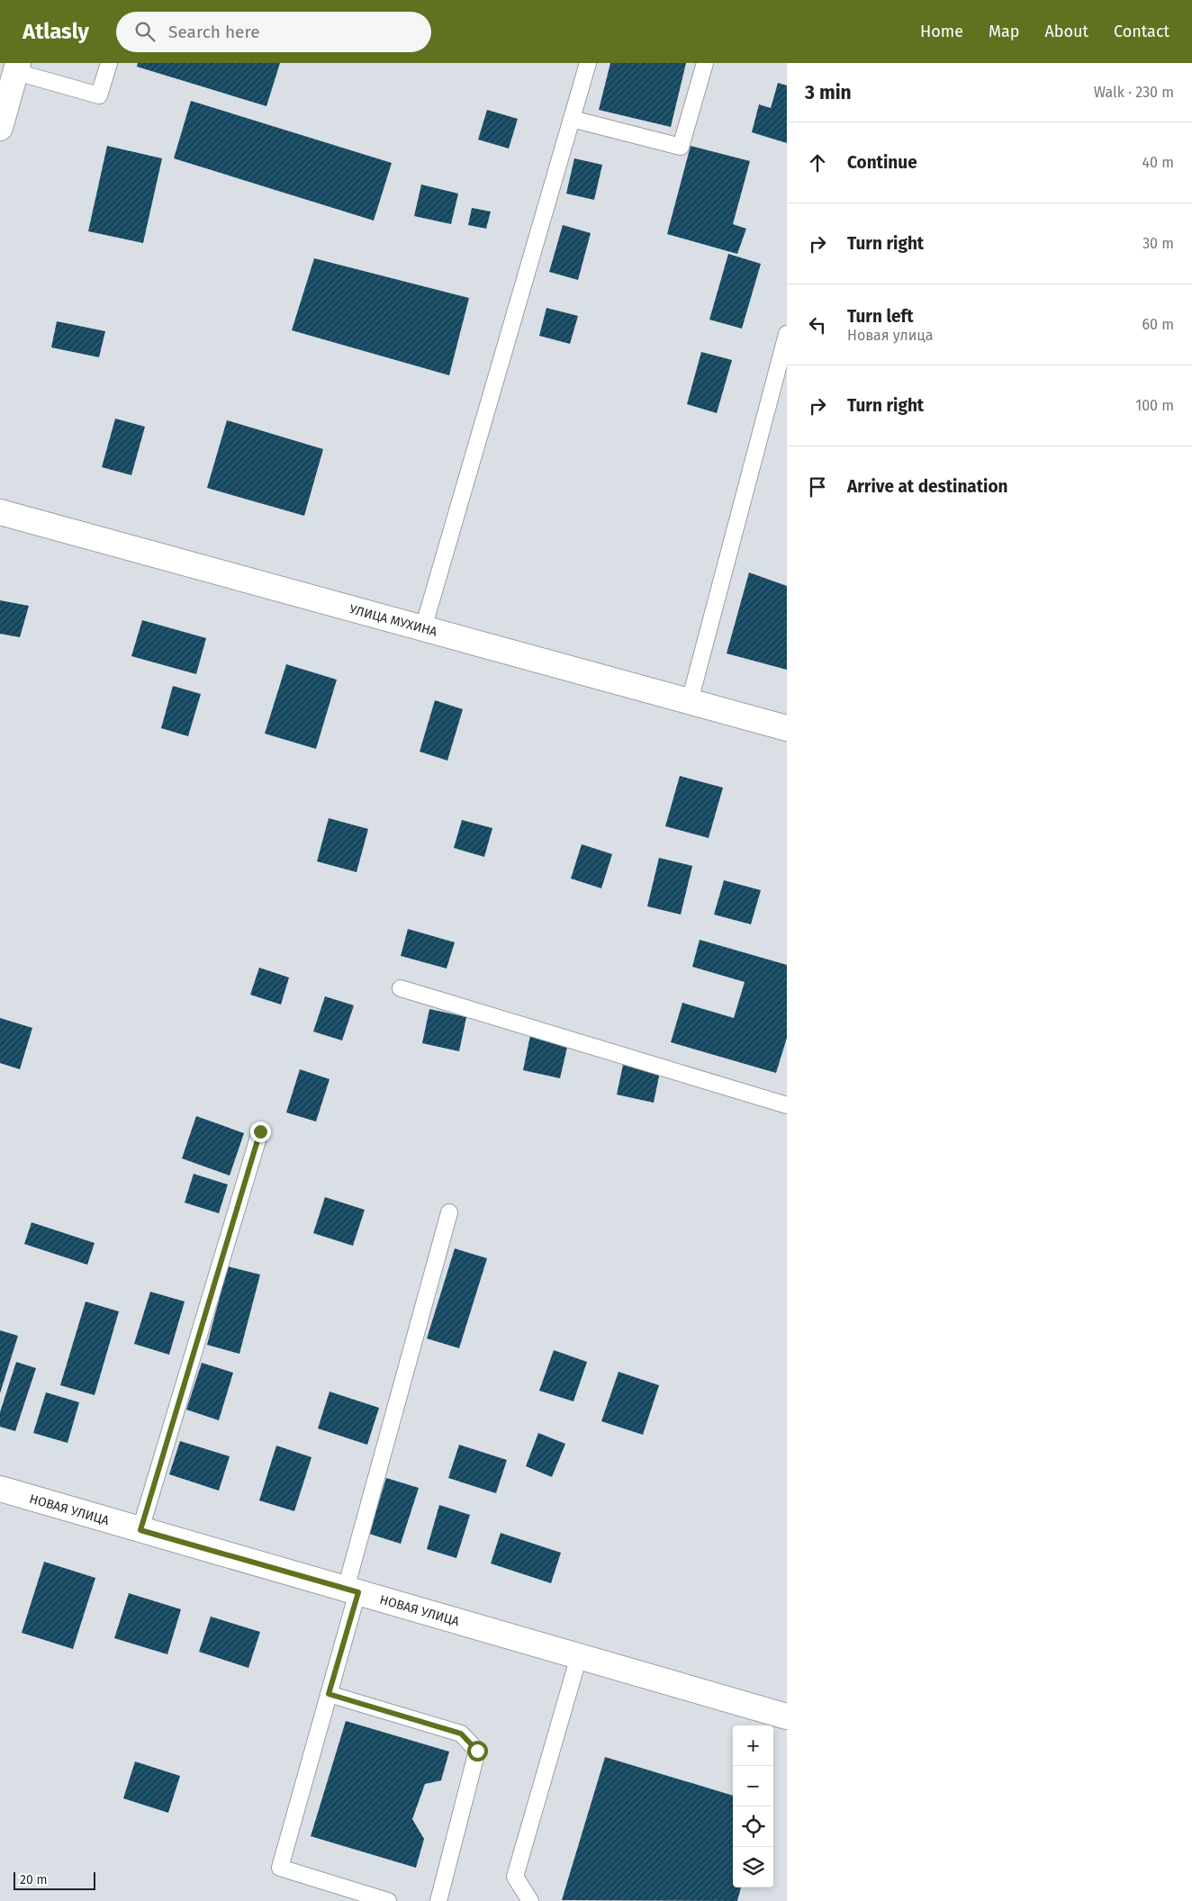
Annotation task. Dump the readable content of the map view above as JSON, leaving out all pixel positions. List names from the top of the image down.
{
  "streets": {
    "main road": ["УЛИЦА МУХИНА", "НОВАЯ УЛИЦА"]
  },
  "scale_bar": "20 m",
  "page": {
    "header": "Atlasly",
    "search": "Search here",
    "nav": [
      "Home",
      "Map",
      "About",
      "Contact"
    ],
    "heading": ["3 min", "Walk · 230 m"],
    "list": [
      ["Continue", "40 m"],
      ["Turn right", "30 m"],
      ["Turn left", "Новая улица", "60 m"],
      ["Turn right", "100 m"],
      "Arrive at destination"
    ],
    "map_buttons": ["+", "−"],
    "scale": "20 m"
  }
}
